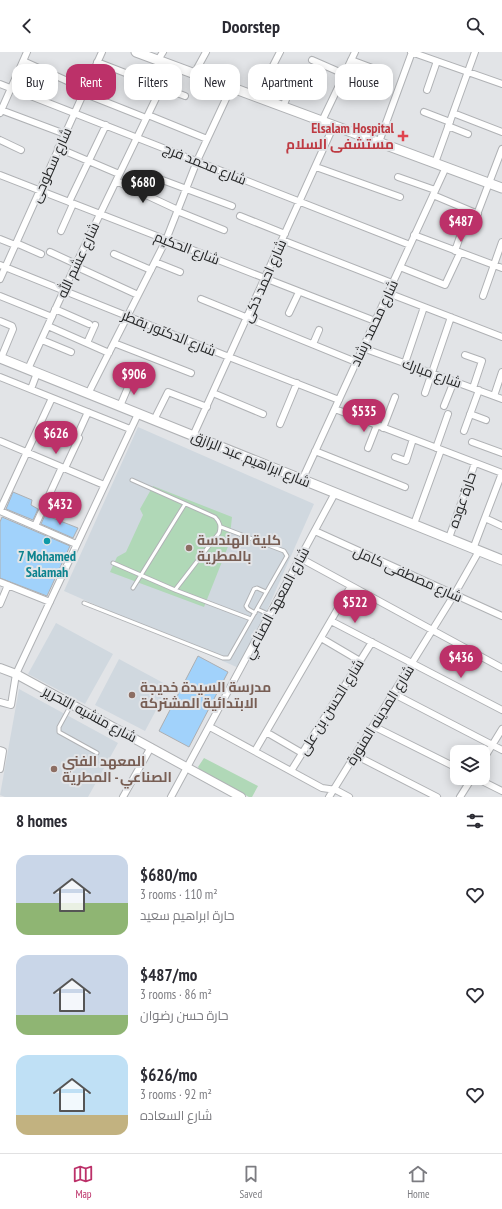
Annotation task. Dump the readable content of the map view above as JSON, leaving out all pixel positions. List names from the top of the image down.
{
  "streets": {
    "main road": ["شارع ابراهيم عبد الرازق"],
    "street": [
      "شارع محمد فرج",
      "شارع سطوحى",
      "شارع الحكيم",
      "شارع عشم الله",
      "شارع احمد ذكى",
      "شارع محمد رشاد",
      "شارع الدكتور بقطر",
      "شارع مبارك",
      "حارة عوده",
      "شارع مصطفى كامل",
      "شارع المعهد الصناعي",
      "شارع الحسن بن على",
      "شارع منشيه التحرير",
      "شارع المدينه المنورة"
    ]
  },
  "crossings": [
    ["شارع محمد فرج", "شارع سطوحى"],
    ["شارع محمد فرج", "شارع عشم الله"],
    ["شارع محمد فرج", "شارع احمد ذكى"],
    ["شارع محمد فرج", "شارع محمد رشاد"],
    ["شارع سطوحى", "شارع الحكيم"],
    ["شارع سطوحى", "شارع الدكتور بقطر"],
    ["شارع الحكيم", "شارع عشم الله"],
    ["شارع الحكيم", "شارع احمد ذكى"],
    ["شارع الحكيم", "شارع محمد رشاد"],
    ["شارع عشم الله", "شارع الدكتور بقطر"],
    ["شارع عشم الله", "شارع ابراهيم عبد الرازق"],
    ["شارع احمد ذكى", "شارع الدكتور بقطر"],
    ["شارع احمد ذكى", "شارع ابراهيم عبد الرازق"],
    ["شارع محمد رشاد", "شارع الدكتور بقطر"],
    ["شارع محمد رشاد", "شارع مبارك"],
    ["شارع محمد رشاد", "شارع ابراهيم عبد الرازق"],
    ["شارع ابراهيم عبد الرازق", "حارة عوده"],
    ["شارع ابراهيم عبد الرازق", "شارع المعهد الصناعي"],
    ["شارع ابراهيم عبد الرازق", "شارع المدينه المنورة"],
    ["شارع مصطفى كامل", "شارع المعهد الصناعي"],
    ["شارع مصطفى كامل", "شارع المدينه المنورة"],
    ["شارع المعهد الصناعي", "شارع منشيه التحرير"]
  ],
  "places": {
    "health": ["Elsalam Hospital مستشفى السلام"],
    "other": [
      "7 Mohamed Salamah",
      "كلية الهندسة بالمطرية",
      "مدرسة السيدة خديجة الابتدائية المشتركة",
      "المعهد الفني الصناعي - المطرية"
    ]
  },
  "page": {
    "header": "Doorstep",
    "chip": [
      "Buy",
      "Rent",
      "Filters",
      "New",
      "Apartment",
      "House"
    ],
    "price": [
      "$680",
      "$487",
      "$906",
      "$535",
      "$626",
      "$432",
      "$522",
      "$436"
    ],
    "heading": "8 homes",
    "list": [
      {
        "name": "$680/mo",
        "note": "3 rooms · 110 m² · حارة ابراهيم سعيد"
      },
      {
        "name": "$487/mo",
        "note": "3 rooms · 86 m² · حارة حسن رضوان"
      },
      {
        "name": "$626/mo",
        "note": "3 rooms · 92 m² · شارع السعاده"
      }
    ],
    "tabs": ["Map", "Saved", "Home"]
  }
}
